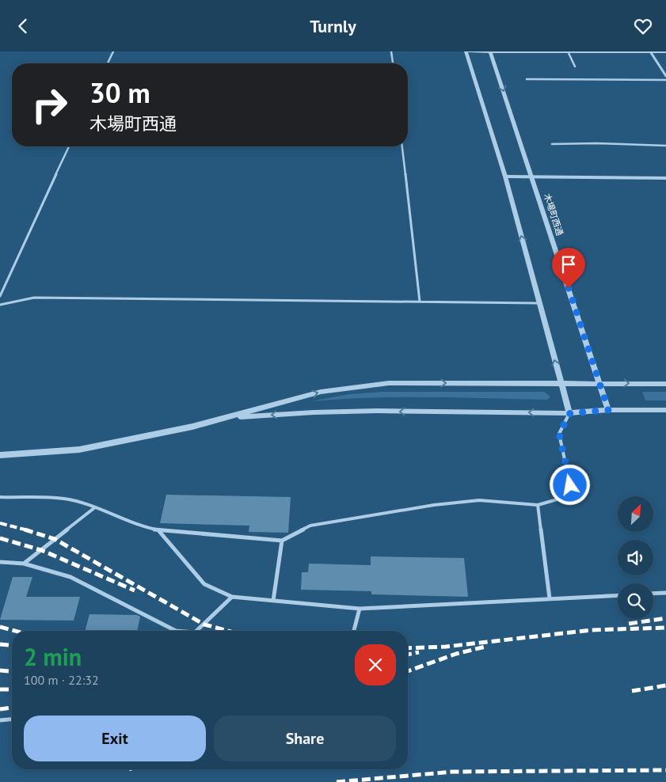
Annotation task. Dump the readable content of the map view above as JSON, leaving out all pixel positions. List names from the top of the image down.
{
  "streets": {
    "street": ["木場町西通"]
  },
  "north": "top right",
  "page": {
    "header": "Turnly",
    "turn": ["30 m", "木場町西通"],
    "heading": ["2 min", "100 m · 22:32"],
    "buttons": ["Exit", "Share"]
  }
}
